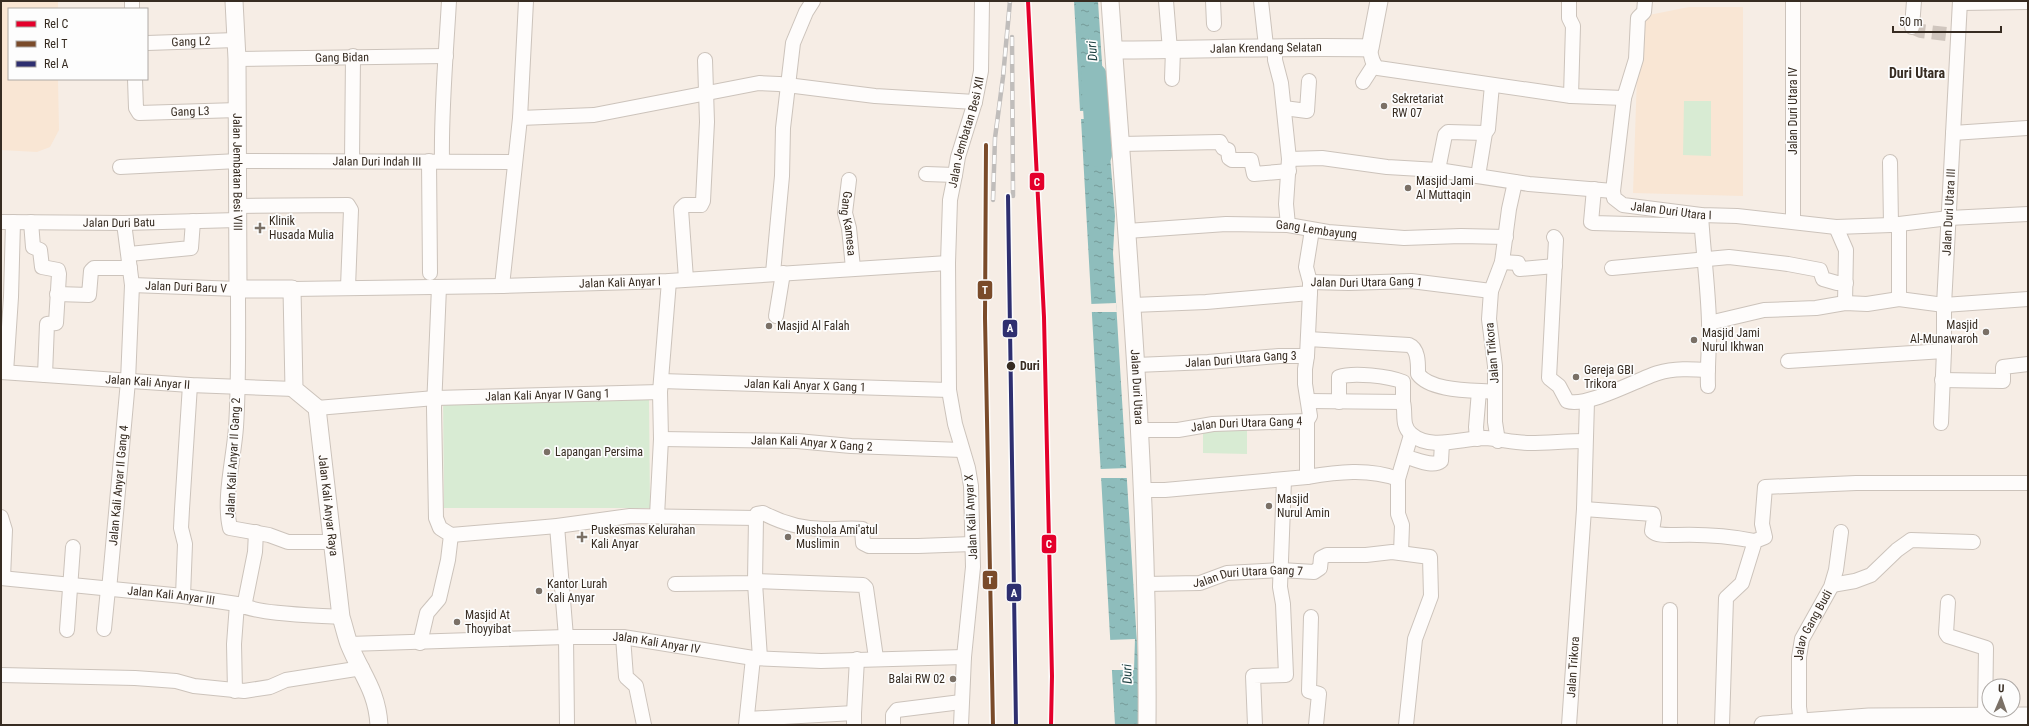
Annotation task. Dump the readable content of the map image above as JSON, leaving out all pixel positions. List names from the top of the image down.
{
  "streets": {
    "street": [
      "Gang L2",
      "Jalan Krendang Selatan",
      "Gang Bidan",
      "Jalan Duri Utara IV",
      "Gang L3",
      "Jalan Jembatan Besi XII",
      "Jalan Duri Indah III",
      "Jalan Jembatan Besi VIII",
      "Jalan Duri Utara I",
      "Jalan Duri Utara III",
      "Jalan Duri Batu",
      "Gang Kamesa",
      "Gang Lembayung",
      "Jalan Kali Anyar I",
      "Jalan Duri Utara Gang 1",
      "Jalan Duri Baru V",
      "Jalan Trikora",
      "Jalan Duri Utara Gang 3",
      "Jalan Kali Anyar II",
      "Jalan Kali Anyar X Gang 1",
      "Jalan Duri Utara",
      "Jalan Kali Anyar IV Gang 1",
      "Jalan Duri Utara Gang 4",
      "Jalan Kali Anyar X Gang 2",
      "Jalan Kali Anyar II Gang 2",
      "Jalan Kali Anyar II Gang 4",
      "Jalan Kali Anyar Raya",
      "Jalan Kali Anyar X",
      "Jalan Duri Utara Gang 7",
      "Jalan Kali Anyar III",
      "Jalan Gang Budi",
      "Jalan Kali Anyar IV"
    ]
  },
  "crossings": [
    ["Gang L2", "Jalan Jembatan Besi VIII"],
    ["Jalan Krendang Selatan", "Jalan Duri Utara"],
    ["Gang Bidan", "Jalan Jembatan Besi VIII"],
    ["Jalan Duri Utara IV", "Jalan Duri Utara I"],
    ["Gang L3", "Jalan Jembatan Besi VIII"],
    ["Jalan Jembatan Besi XII", "Jalan Kali Anyar I"],
    ["Jalan Jembatan Besi XII", "Jalan Kali Anyar X"],
    ["Jalan Duri Indah III", "Jalan Jembatan Besi VIII"],
    ["Jalan Jembatan Besi VIII", "Jalan Duri Batu"],
    ["Jalan Jembatan Besi VIII", "Jalan Duri Baru V"],
    ["Jalan Duri Utara I", "Jalan Duri Utara III"],
    ["Jalan Duri Batu", "Jalan Kali Anyar I"],
    ["Jalan Duri Batu", "Jalan Kali Anyar II Gang 4"],
    ["Gang Kamesa", "Jalan Kali Anyar I"],
    ["Gang Lembayung", "Jalan Trikora"],
    ["Gang Lembayung", "Jalan Duri Utara Gang 3"],
    ["Gang Lembayung", "Jalan Duri Utara"],
    ["Jalan Kali Anyar I", "Jalan Kali Anyar X"],
    ["Jalan Duri Utara Gang 1", "Jalan Trikora"],
    ["Jalan Duri Utara Gang 1", "Jalan Duri Utara Gang 3"],
    ["Jalan Duri Utara Gang 1", "Jalan Duri Utara"],
    ["Jalan Duri Baru V", "Jalan Kali Anyar II"],
    ["Jalan Duri Baru V", "Jalan Kali Anyar II Gang 2"],
    ["Jalan Duri Baru V", "Jalan Kali Anyar II Gang 4"],
    ["Jalan Duri Utara Gang 3", "Jalan Duri Utara"],
    ["Jalan Kali Anyar II", "Jalan Kali Anyar II Gang 2"],
    ["Jalan Kali Anyar II", "Jalan Kali Anyar II Gang 4"],
    ["Jalan Kali Anyar X Gang 1", "Jalan Kali Anyar IV Gang 1"],
    ["Jalan Kali Anyar X Gang 1", "Jalan Kali Anyar X"],
    ["Jalan Duri Utara", "Jalan Duri Utara Gang 4"],
    ["Jalan Duri Utara", "Jalan Duri Utara Gang 7"],
    ["Jalan Kali Anyar IV Gang 1", "Jalan Kali Anyar Raya"],
    ["Jalan Kali Anyar X Gang 2", "Jalan Kali Anyar X"],
    ["Jalan Kali Anyar II Gang 2", "Jalan Kali Anyar Raya"],
    ["Jalan Kali Anyar II Gang 4", "Jalan Kali Anyar III"],
    ["Jalan Kali Anyar Raya", "Jalan Kali Anyar III"],
    ["Jalan Kali Anyar Raya", "Jalan Kali Anyar IV"],
    ["Jalan Kali Anyar X", "Jalan Kali Anyar IV"]
  ],
  "districts": ["Duri Utara"],
  "water": ["Duri"],
  "places": {
    "other": [
      "Sekretariat RW 07",
      "Masjid Jami Al Muttaqin",
      "Masjid Al Falah",
      "Masjid Al-Munawaroh",
      "Masjid Jami Nurul Ikhwan",
      "Duri",
      "Gereja GBI Trikora",
      "Lapangan Persima",
      "Masjid Nurul Amin",
      "Mushola Ami'atul Muslimin",
      "Kantor Lurah Kali Anyar",
      "Masjid At Thoyyibat",
      "Balai RW 02"
    ],
    "health": ["Klinik Husada Mulia", "Puskesmas Kelurahan Kali Anyar"]
  },
  "lines": ["rail line C", "rail line T", "rail line A"],
  "legend": ["Rel C", "Rel T", "Rel A"],
  "scale_bar": "50 m",
  "north": "top"
}
